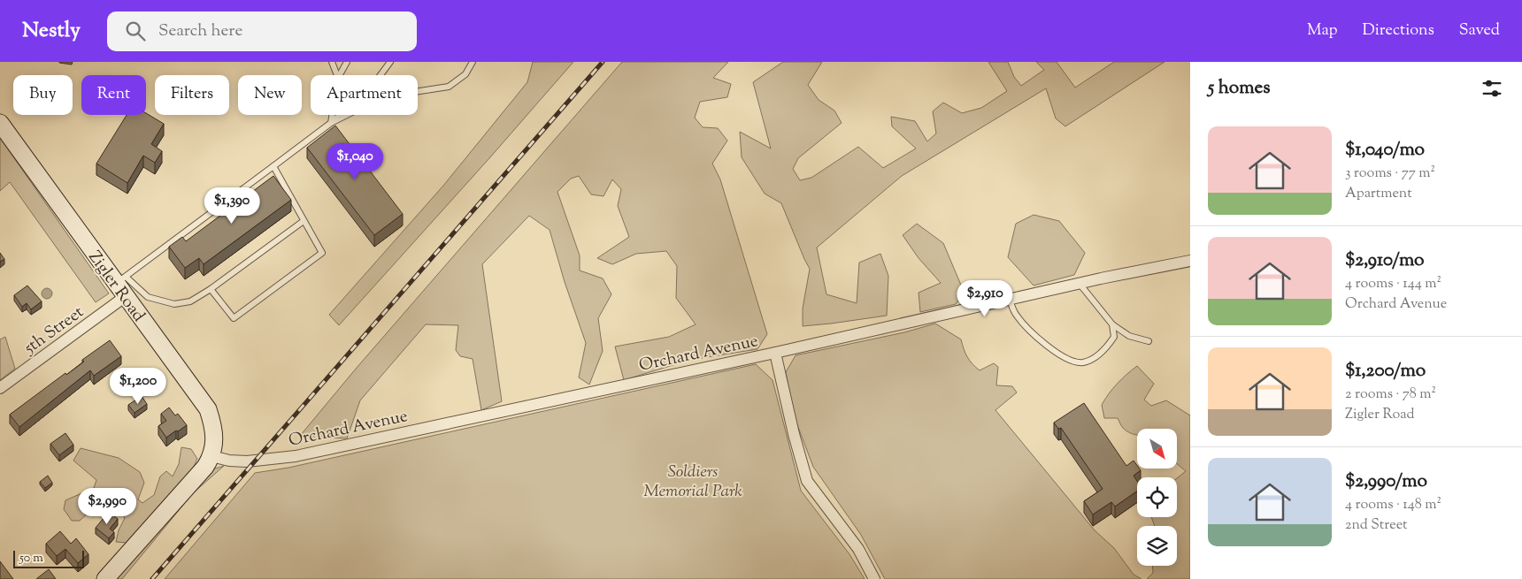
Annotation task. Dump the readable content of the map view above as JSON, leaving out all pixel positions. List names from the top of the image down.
{
  "streets": {
    "street": ["Zigler Road", "5th Street", "Orchard Avenue"]
  },
  "crossings": [
    ["Zigler Road", "5th Street"],
    ["Zigler Road", "Orchard Avenue"]
  ],
  "parks": ["Soldiers Memorial Park"],
  "scale_bar": "50 m",
  "north": "bottom right",
  "page": {
    "header": "Nestly",
    "search": "Search here",
    "nav": ["Map", "Directions", "Saved"],
    "heading": "5 homes",
    "chip": [
      "Buy",
      "Rent",
      "Filters",
      "New",
      "Apartment"
    ],
    "list": [
      {
        "name": "$1,040/mo",
        "note": "3 rooms · 77 m² · Apartment"
      },
      {
        "name": "$2,910/mo",
        "note": "4 rooms · 144 m² · Orchard Avenue"
      },
      {
        "name": "$1,200/mo",
        "note": "2 rooms · 78 m² · Zigler Road"
      },
      {
        "name": "$2,990/mo",
        "note": "4 rooms · 148 m² · 2nd Street"
      }
    ],
    "price": [
      "$1,040",
      "$1,390",
      "$2,910",
      "$1,200",
      "$2,990"
    ],
    "scale": "50 m"
  }
}
